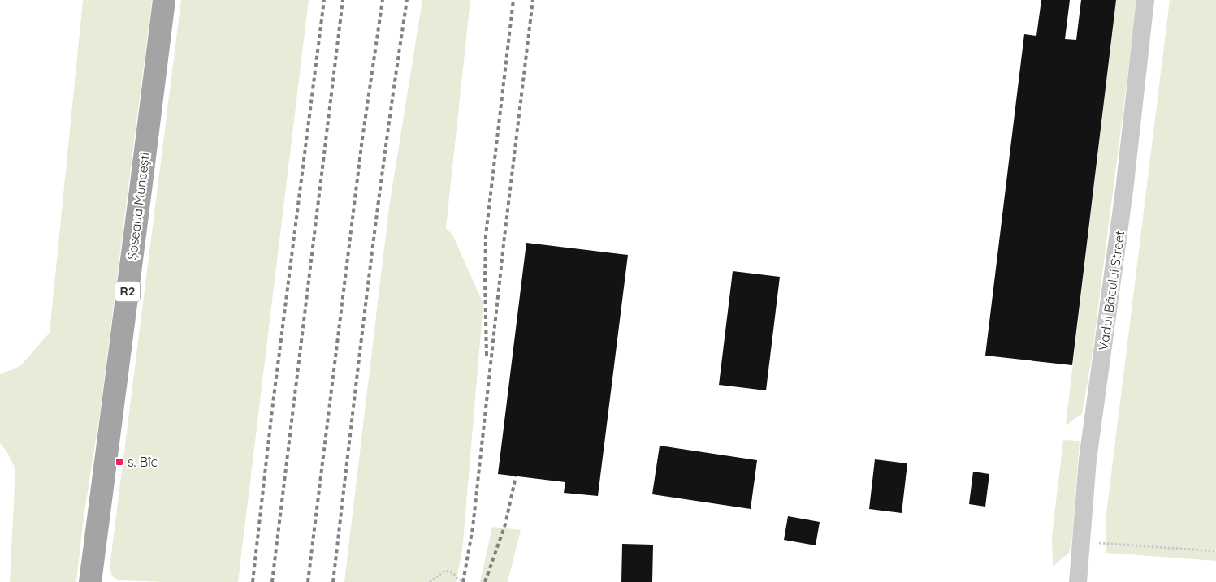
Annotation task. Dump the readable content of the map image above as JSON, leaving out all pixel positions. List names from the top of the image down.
{
  "streets": {
    "main road": ["Șoseaua Muncești", "R2"],
    "street": ["Vadul Bâcului Street"]
  },
  "places": {
    "transit": ["s. Bîc"]
  }
}
